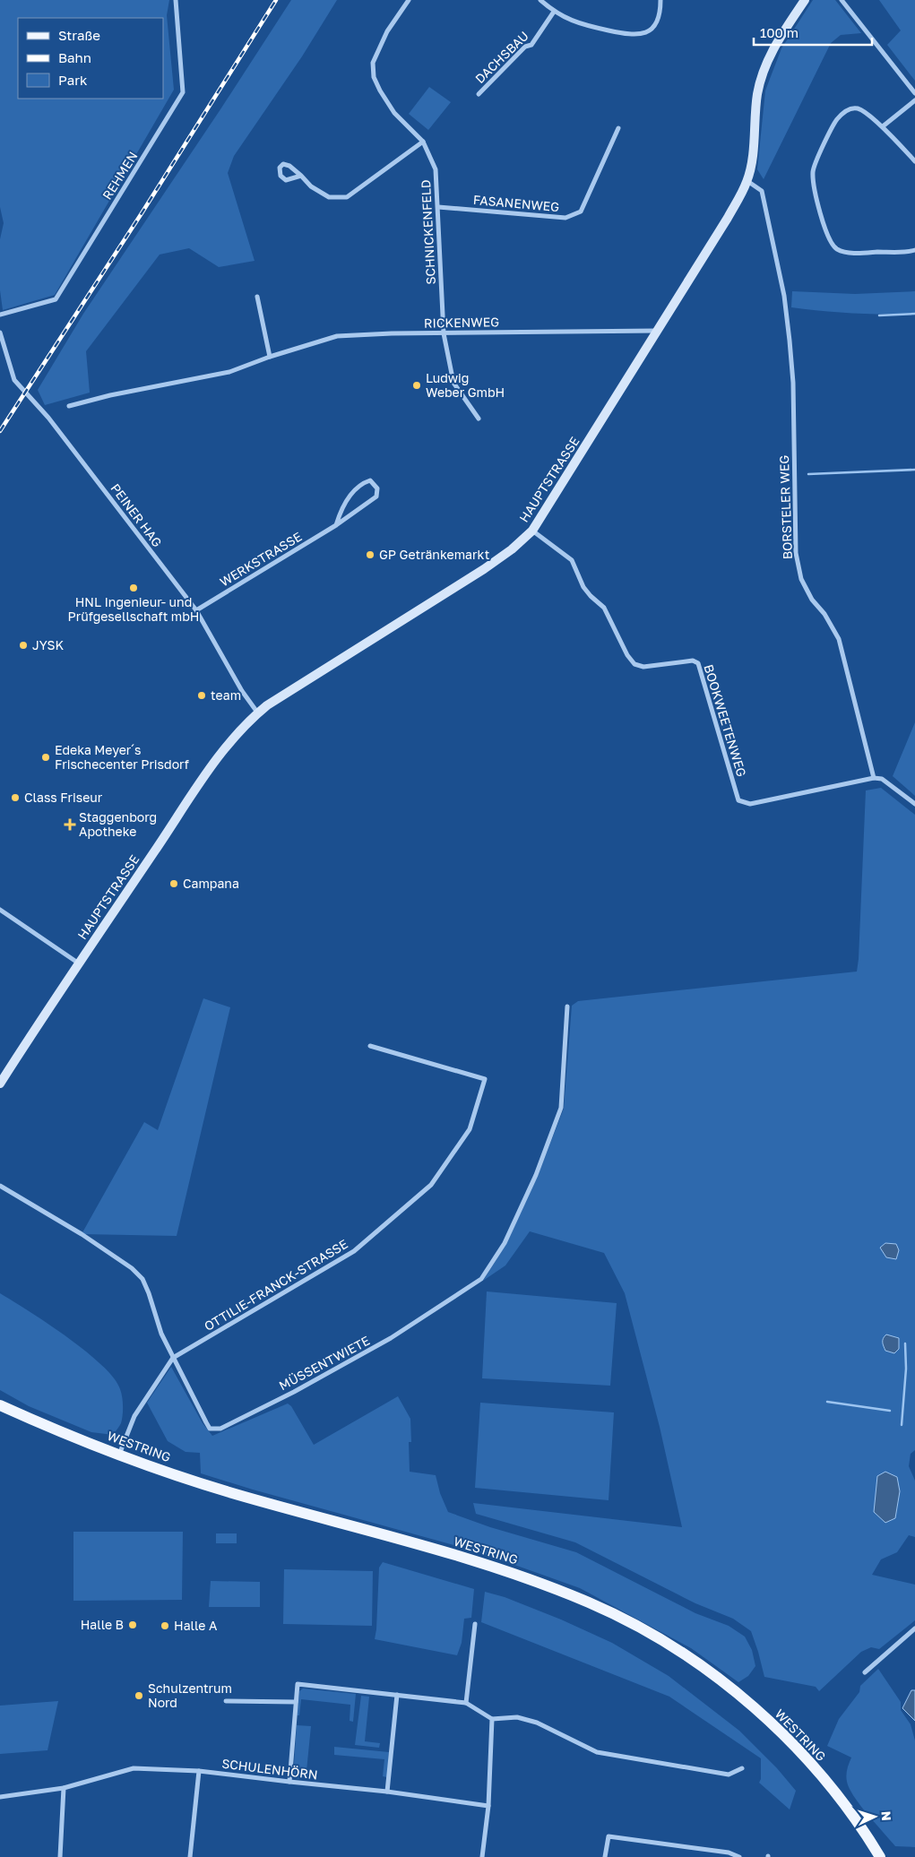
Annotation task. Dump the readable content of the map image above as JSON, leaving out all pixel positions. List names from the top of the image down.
{
  "streets": {
    "main road": ["HAUPTSTRASSE", "WESTRING"],
    "street": [
      "DACHSBAU",
      "REHMEN",
      "FASANENWEG",
      "SCHNICKENFELD",
      "RICKENWEG",
      "BORSTELER WEG",
      "PEINER HAG",
      "WERKSTRASSE",
      "BOOKWEETENWEG",
      "OTTILIE-FRANCK-STRASSE",
      "MÜSSENTWIETE",
      "SCHULENHÖRN"
    ]
  },
  "crossings": [
    ["FASANENWEG", "SCHNICKENFELD"],
    ["SCHNICKENFELD", "RICKENWEG"],
    ["RICKENWEG", "HAUPTSTRASSE"],
    ["HAUPTSTRASSE", "BORSTELER WEG"],
    ["HAUPTSTRASSE", "PEINER HAG"],
    ["HAUPTSTRASSE", "BOOKWEETENWEG"],
    ["BORSTELER WEG", "BOOKWEETENWEG"],
    ["PEINER HAG", "WERKSTRASSE"],
    ["OTTILIE-FRANCK-STRASSE", "MÜSSENTWIETE"],
    ["OTTILIE-FRANCK-STRASSE", "WESTRING"]
  ],
  "places": {
    "other": [
      "Ludwig Weber GmbH",
      "GP Getränkemarkt",
      "HNL Ingenieur- und Prüfgesellschaft mbH",
      "JYSK",
      "team",
      "Edeka Meyer´s Frischecenter Prisdorf",
      "Class Friseur",
      "Campana",
      "Halle B",
      "Halle A",
      "Schulzentrum Nord"
    ],
    "health": ["Staggenborg Apotheke"]
  },
  "legend": ["Straße", "Bahn", "Park"],
  "scale_bar": "100 m",
  "north": "right"
}
